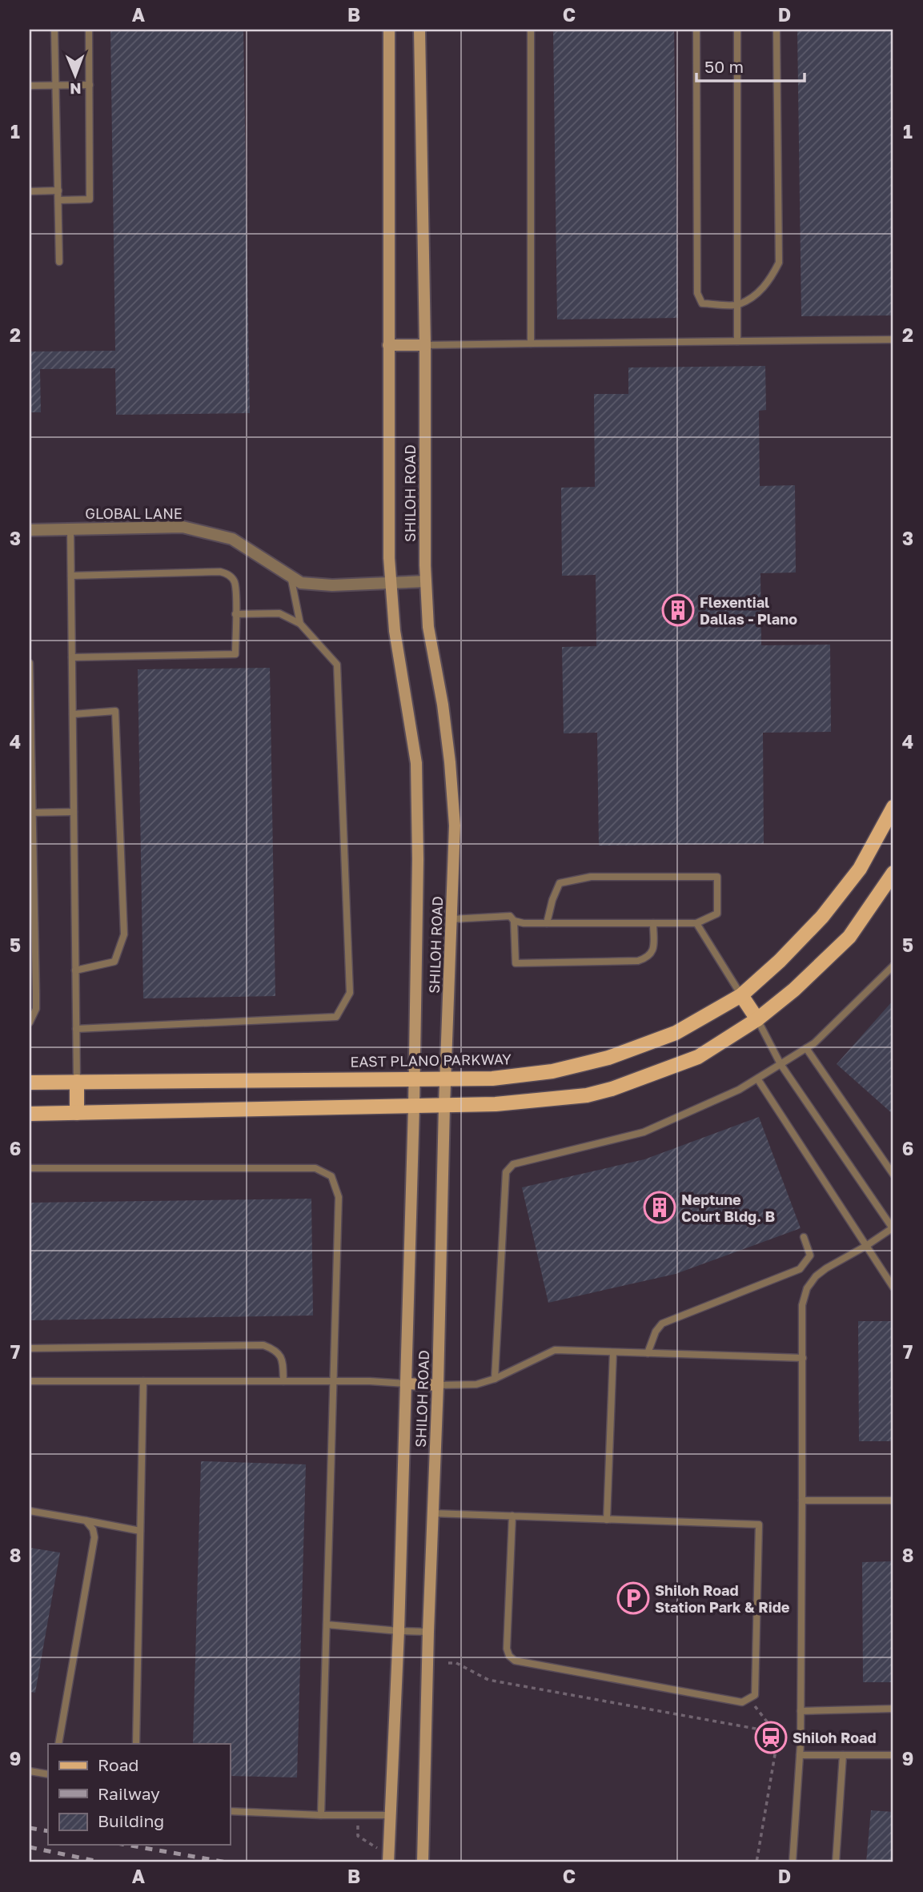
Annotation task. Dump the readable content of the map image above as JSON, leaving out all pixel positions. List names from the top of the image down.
{
  "streets": {
    "main road": ["SHILOH ROAD", "EAST PLANO PARKWAY"],
    "street": ["GLOBAL LANE"]
  },
  "crossings": [
    ["SHILOH ROAD", "GLOBAL LANE"],
    ["SHILOH ROAD", "EAST PLANO PARKWAY"]
  ],
  "places": {
    "building": ["Flexential Dallas - Plano", "Neptune Court Bldg. B"],
    "parking": ["Shiloh Road Station Park & Ride"],
    "station": ["Shiloh Road"]
  },
  "legend": ["Road", "Railway", "Building"],
  "scale_bar": "50 m",
  "north": "bottom",
  "grid": {
    "columns": [
      "A",
      "B",
      "C",
      "D"
    ],
    "rows": [
      "1",
      "2",
      "3",
      "4",
      "5",
      "6",
      "7",
      "8",
      "9"
    ]
  }
}
